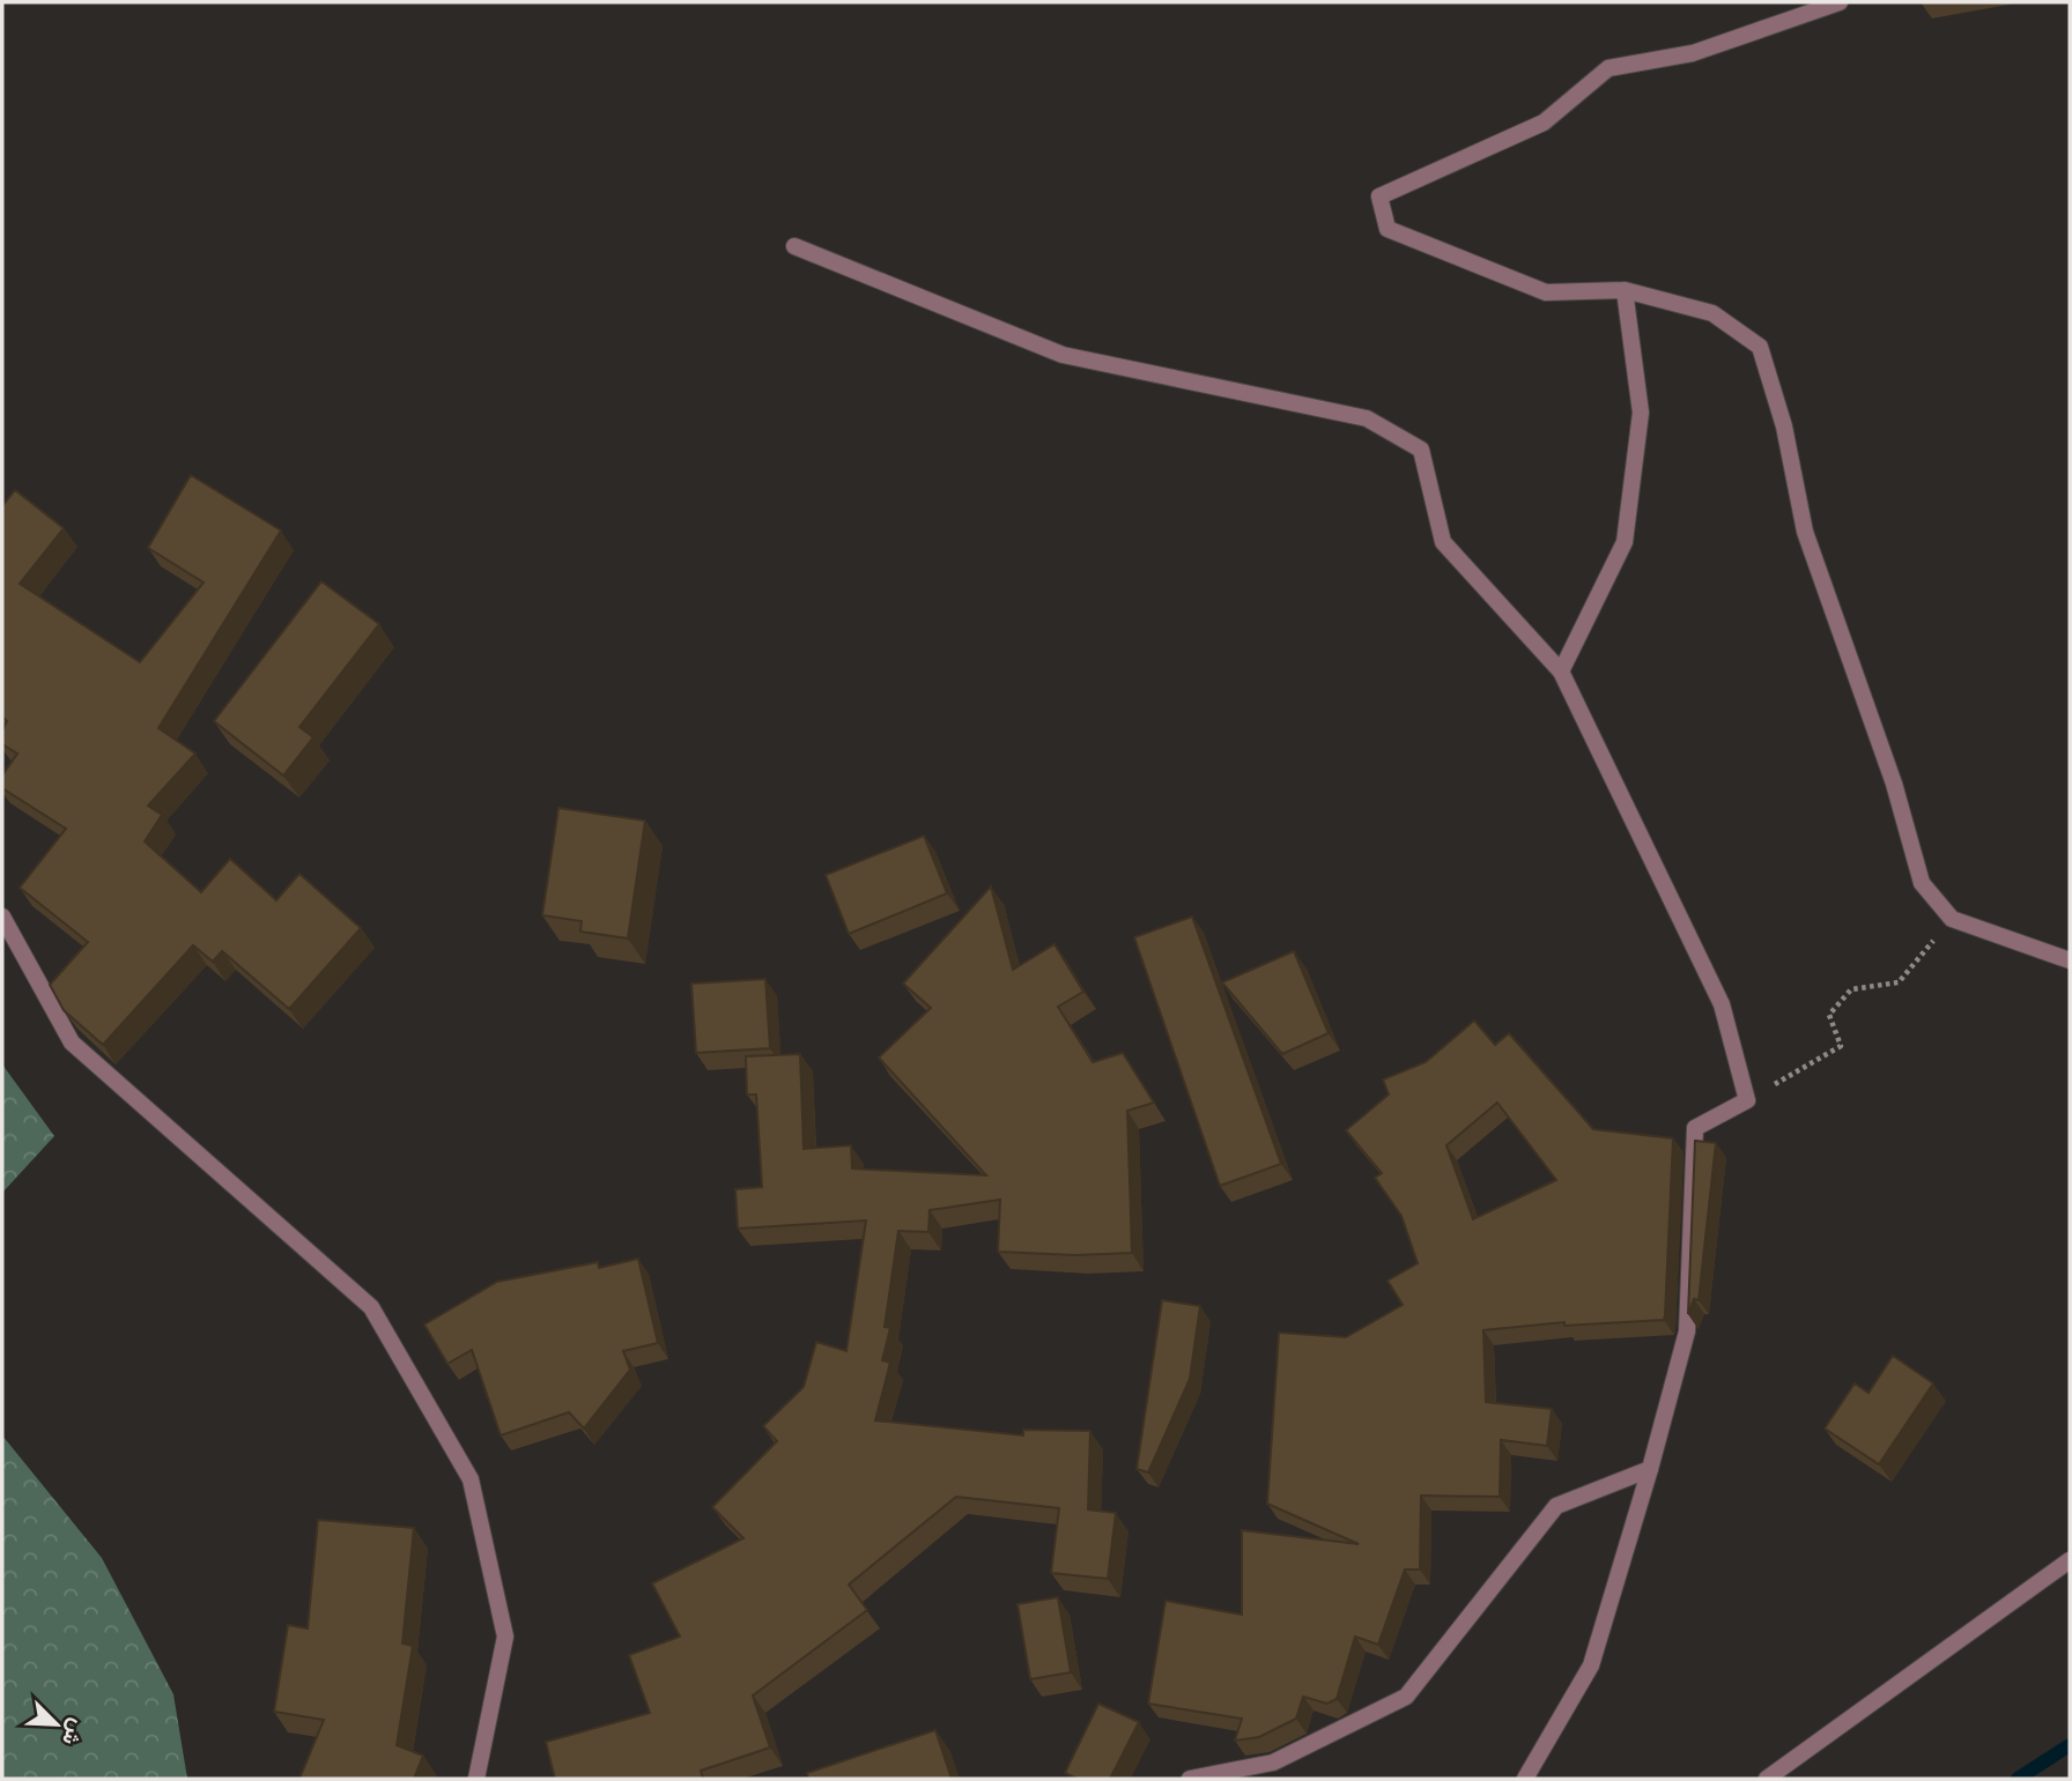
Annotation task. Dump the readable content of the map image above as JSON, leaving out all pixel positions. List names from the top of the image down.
{
  "north": "bottom right"
}
